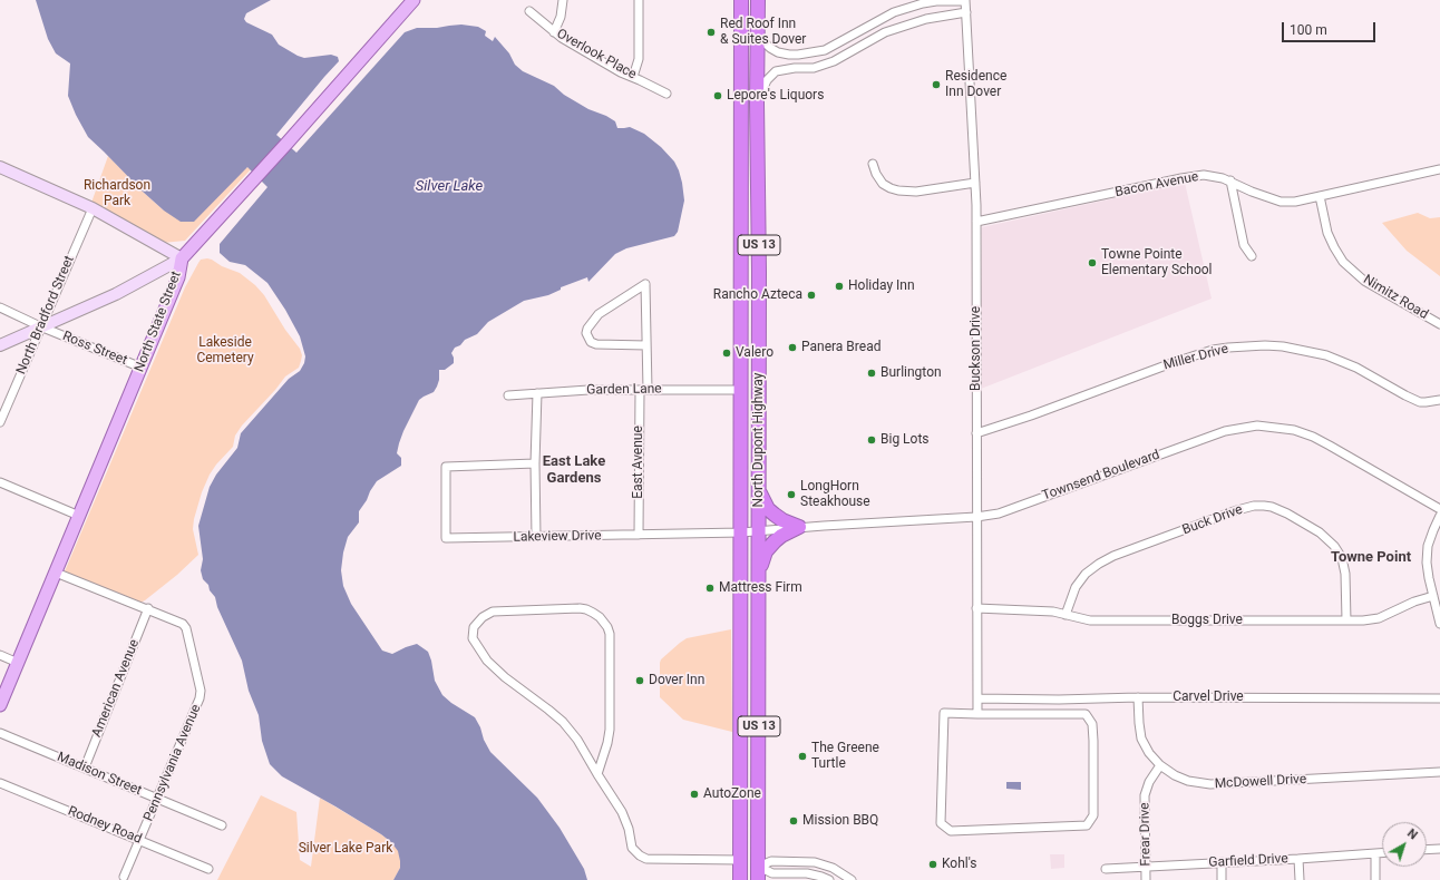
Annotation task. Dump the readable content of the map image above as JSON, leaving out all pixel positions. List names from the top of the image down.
{
  "streets": {
    "highway": ["US 13", "North Dupont Highway"],
    "main road": ["North State Street"],
    "street": [
      "Overlook Place",
      "Bacon Avenue",
      "Nimitz Road",
      "North Bradford Street",
      "Ross Street",
      "Buckson Drive",
      "Miller Drive",
      "Garden Lane",
      "East Avenue",
      "Townsend Boulevard",
      "Buck Drive",
      "Lakeview Drive",
      "Boggs Drive",
      "American Avenue",
      "Carvel Drive",
      "Pennsylvania Avenue",
      "Madison Street",
      "McDowell Drive",
      "Rodney Road",
      "Frear Drive",
      "Garfield Drive"
    ]
  },
  "crossings": [
    ["Bacon Avenue", "Nimitz Road"],
    ["Bacon Avenue", "Buckson Drive"],
    ["North Bradford Street", "Ross Street"],
    ["North State Street", "Ross Street"],
    ["North State Street", "Pennsylvania Avenue"],
    ["Buckson Drive", "Miller Drive"],
    ["Buckson Drive", "Townsend Boulevard"],
    ["Buckson Drive", "Boggs Drive"],
    ["Buckson Drive", "Carvel Drive"],
    ["Garden Lane", "North Dupont Highway"],
    ["Garden Lane", "East Avenue"],
    ["North Dupont Highway", "Townsend Boulevard"],
    ["North Dupont Highway", "Lakeview Drive"],
    ["East Avenue", "Lakeview Drive"],
    ["Townsend Boulevard", "Lakeview Drive"],
    ["Buck Drive", "Boggs Drive"],
    ["American Avenue", "Pennsylvania Avenue"],
    ["American Avenue", "Madison Street"],
    ["Carvel Drive", "McDowell Drive"],
    ["Pennsylvania Avenue", "Madison Street"],
    ["Pennsylvania Avenue", "Rodney Road"],
    ["McDowell Drive", "Frear Drive"],
    ["Frear Drive", "Garfield Drive"]
  ],
  "districts": ["East Lake Gardens", "Towne Point"],
  "water": ["Silver Lake"],
  "parks": ["Richardson Park", "Lakeside Cemetery", "Silver Lake Park"],
  "places": [
    "Red Roof Inn & Suites Dover",
    "Residence Inn Dover",
    "Lepore's Liquors",
    "Towne Pointe Elementary School",
    "Holiday Inn",
    "Rancho Azteca",
    "Panera Bread",
    "Valero",
    "Burlington",
    "Big Lots",
    "LongHorn Steakhouse",
    "Mattress Firm",
    "Dover Inn",
    "The Greene Turtle",
    "AutoZone",
    "Mission BBQ",
    "Kohl's"
  ],
  "scale_bar": "100 m",
  "north": "top right"
}
